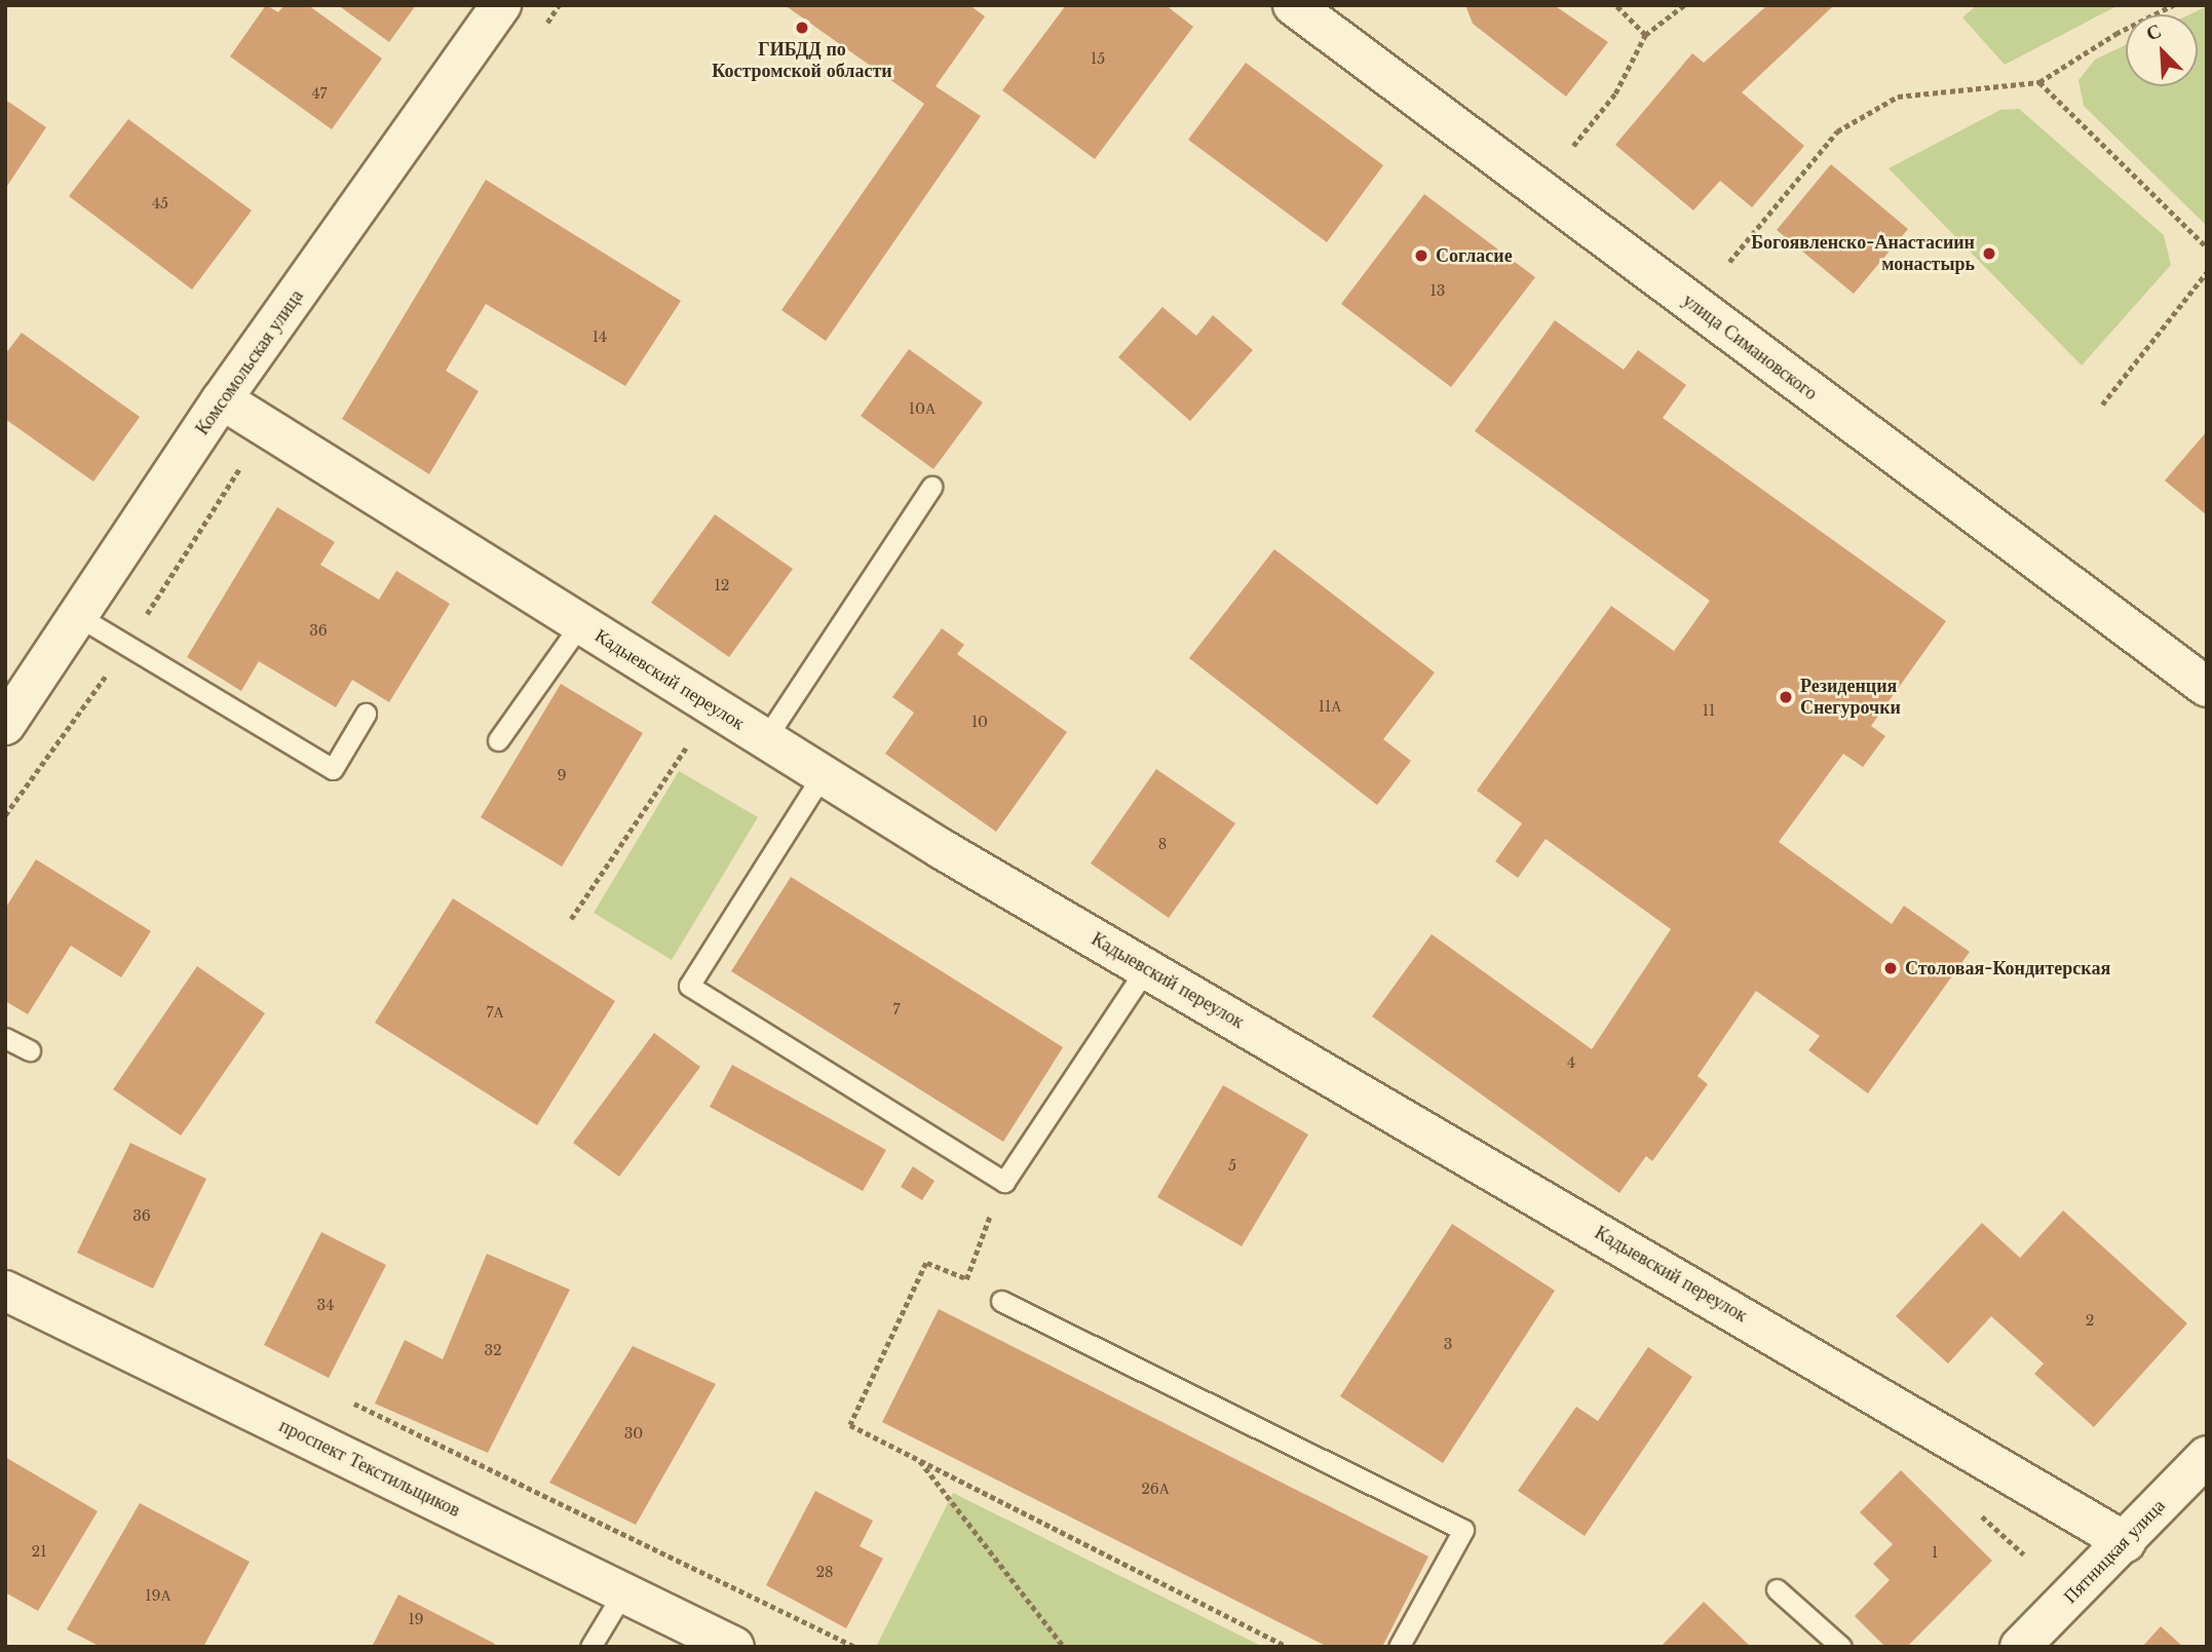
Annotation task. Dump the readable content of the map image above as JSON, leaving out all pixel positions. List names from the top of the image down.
{
  "streets": {
    "street": [
      "улица Симановского",
      "Комсомольская улица",
      "Кадыевский переулок",
      "проспект Текстильщиков",
      "Пятницкая улица"
    ]
  },
  "crossings": [
    ["Комсомольская улица", "Кадыевский переулок"],
    ["Кадыевский переулок", "Пятницкая улица"]
  ],
  "places": [
    "ГИБДД по Костромской области",
    "Богоявленско-Анастасиин монастырь",
    "Согласие",
    "Резиденция Снегурочки",
    "Столовая-Кондитерская"
  ],
  "house_numbers": [
    "15",
    "47",
    "45",
    "13",
    "14",
    "10А",
    "12",
    "36",
    "11А",
    "11",
    "10",
    "9",
    "8",
    "7",
    "7А",
    "4",
    "5",
    "36",
    "34",
    "2",
    "3",
    "32",
    "30",
    "26А",
    "21",
    "1",
    "28",
    "19А",
    "19"
  ],
  "north": "top left"
}
